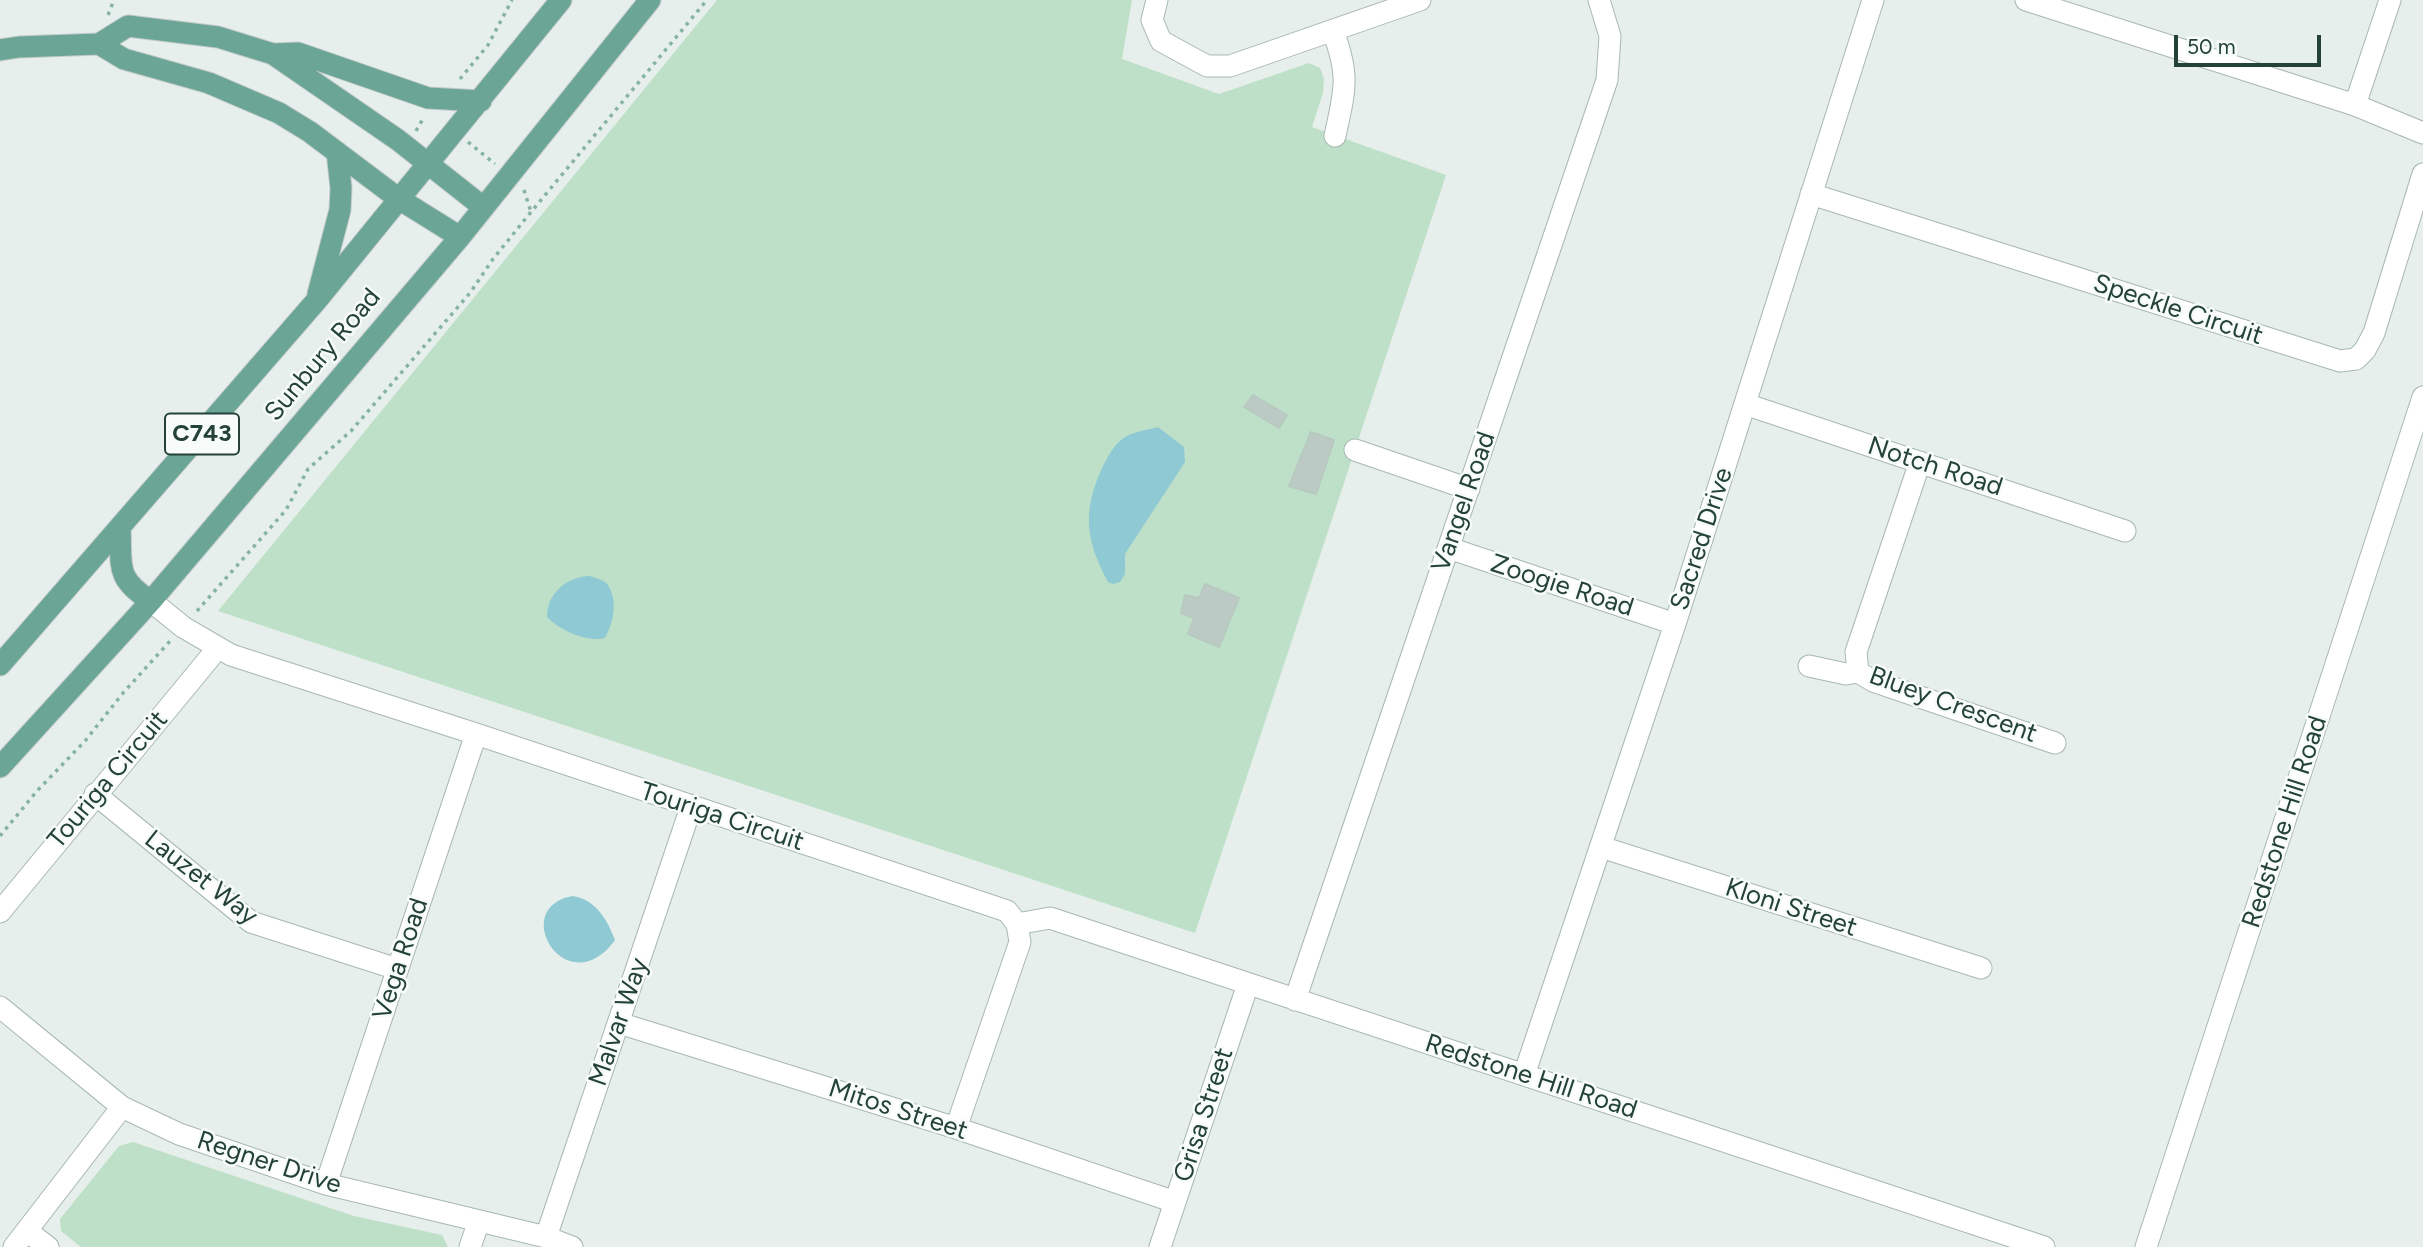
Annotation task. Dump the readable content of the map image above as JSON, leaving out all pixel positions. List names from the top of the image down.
{
  "streets": {
    "main road": ["Sunbury Road", "C743"],
    "street": [
      "Speckle Circuit",
      "Notch Road",
      "Vangel Road",
      "Sacred Drive",
      "Zoogie Road",
      "Bluey Crescent",
      "Touriga Circuit",
      "Redstone Hill Road",
      "Lauzet Way",
      "Kloni Street",
      "Vega Road",
      "Malvar Way",
      "Mitos Street",
      "Grisa Street",
      "Regner Drive"
    ]
  },
  "crossings": [
    ["Speckle Circuit", "Sacred Drive"],
    ["Sunbury Road", "Touriga Circuit"],
    ["Notch Road", "Sacred Drive"],
    ["Notch Road", "Bluey Crescent"],
    ["Vangel Road", "Zoogie Road"],
    ["Vangel Road", "Redstone Hill Road"],
    ["Sacred Drive", "Zoogie Road"],
    ["Sacred Drive", "Redstone Hill Road"],
    ["Sacred Drive", "Kloni Street"],
    ["Touriga Circuit", "Redstone Hill Road"],
    ["Touriga Circuit", "Lauzet Way"],
    ["Touriga Circuit", "Vega Road"],
    ["Touriga Circuit", "Malvar Way"],
    ["Redstone Hill Road", "Grisa Street"],
    ["Lauzet Way", "Vega Road"],
    ["Vega Road", "Regner Drive"],
    ["Malvar Way", "Mitos Street"],
    ["Malvar Way", "Regner Drive"],
    ["Mitos Street", "Grisa Street"]
  ],
  "scale_bar": "50 m"
}
